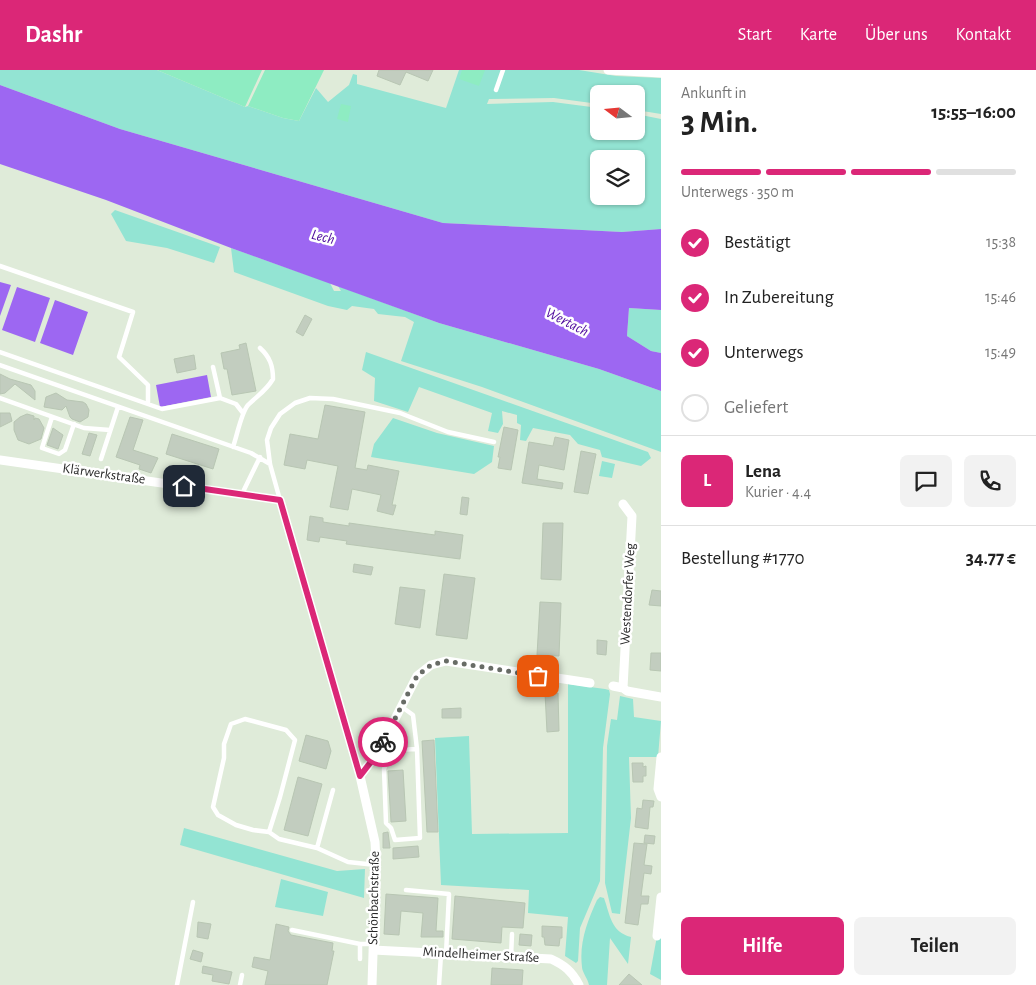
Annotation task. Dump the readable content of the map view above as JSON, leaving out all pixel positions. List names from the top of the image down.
{
  "streets": {
    "street": [
      "Klärwerkstraße",
      "Westendorfer Weg",
      "Schönbachstraße",
      "Mindelheimer Straße"
    ]
  },
  "crossings": [
    ["Schönbachstraße", "Mindelheimer Straße"]
  ],
  "water": ["Lech", "Wertach"],
  "north": "left",
  "page": {
    "header": "Dashr",
    "nav": [
      "Start",
      "Karte",
      "Über uns",
      "Kontakt"
    ],
    "heading": ["3 Min.", "Ankunft in", "15:55–16:00"],
    "panel": [
      "Lena",
      "Kurier · 4.4",
      "Bestellung #1770",
      "34.77 €"
    ],
    "bar": "Unterwegs · 350 m",
    "list": [
      ["Bestätigt", "15:38"],
      ["In Zubereitung", "15:46"],
      ["Unterwegs", "15:49"],
      "Geliefert"
    ],
    "round": "L",
    "buttons": ["Hilfe", "Teilen"]
  }
}
